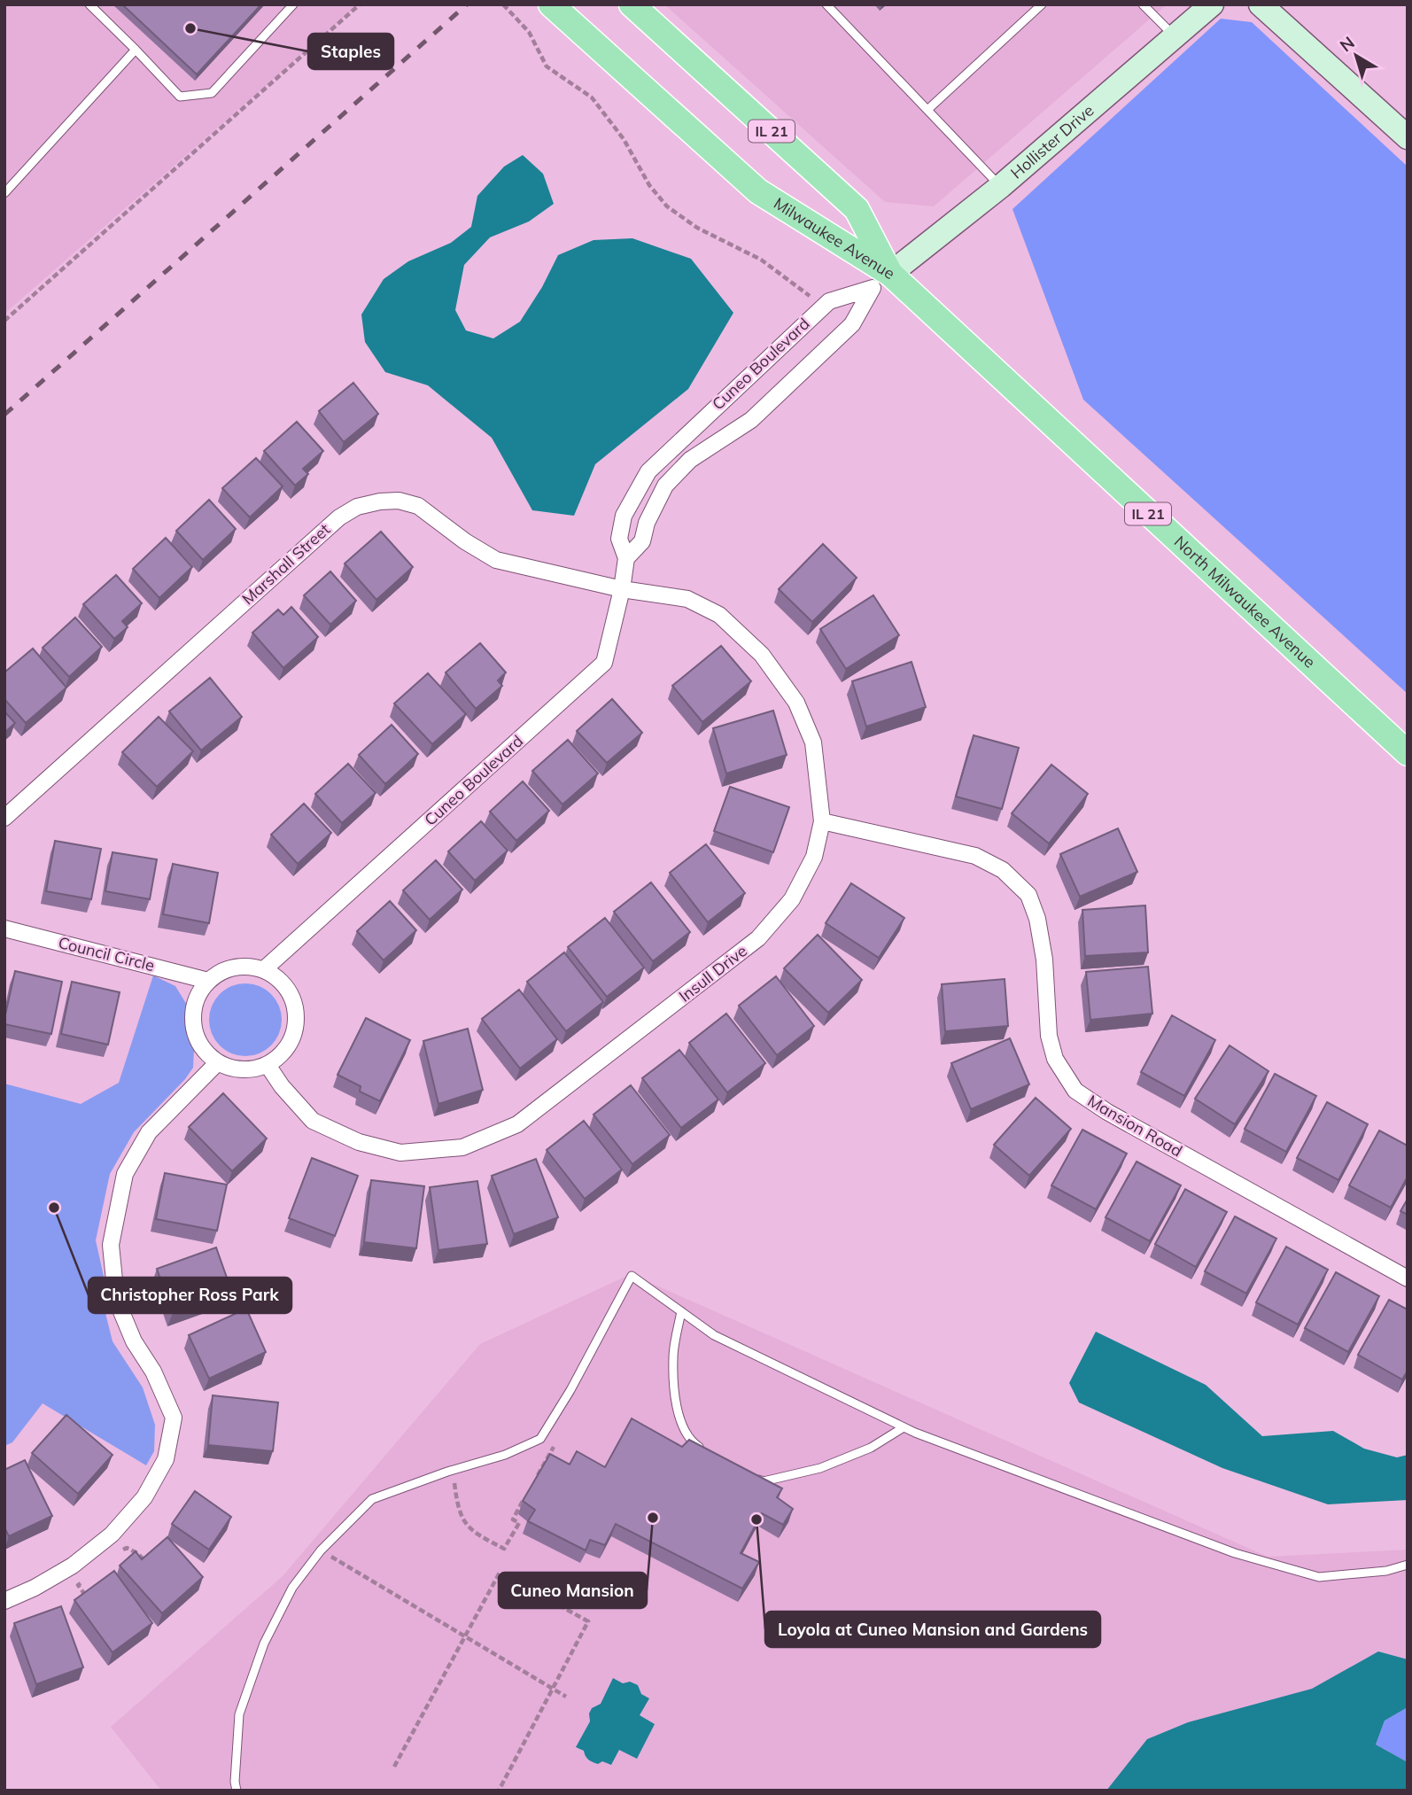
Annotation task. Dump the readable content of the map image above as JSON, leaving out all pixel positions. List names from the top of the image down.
{
  "streets": {
    "main road": ["IL 21", "Milwaukee Avenue", "North Milwaukee Avenue"],
    "street": [
      "Hollister Drive",
      "Cuneo Boulevard",
      "Marshall Street",
      "Council Circle",
      "Insull Drive",
      "Mansion Road"
    ]
  },
  "crossings": [
    ["Hollister Drive", "Milwaukee Avenue"],
    ["Hollister Drive", "Cuneo Boulevard"],
    ["Hollister Drive", "North Milwaukee Avenue"],
    ["Milwaukee Avenue", "Cuneo Boulevard"],
    ["Milwaukee Avenue", "North Milwaukee Avenue"],
    ["Cuneo Boulevard", "Marshall Street"],
    ["Cuneo Boulevard", "North Milwaukee Avenue"],
    ["Cuneo Boulevard", "Council Circle"],
    ["Cuneo Boulevard", "Insull Drive"],
    ["Marshall Street", "Insull Drive"],
    ["Council Circle", "Insull Drive"],
    ["Insull Drive", "Mansion Road"]
  ],
  "places": [
    "Staples",
    "Christopher Ross Park",
    "Cuneo Mansion",
    "Loyola at Cuneo Mansion and Gardens"
  ],
  "north": "top left"
}
